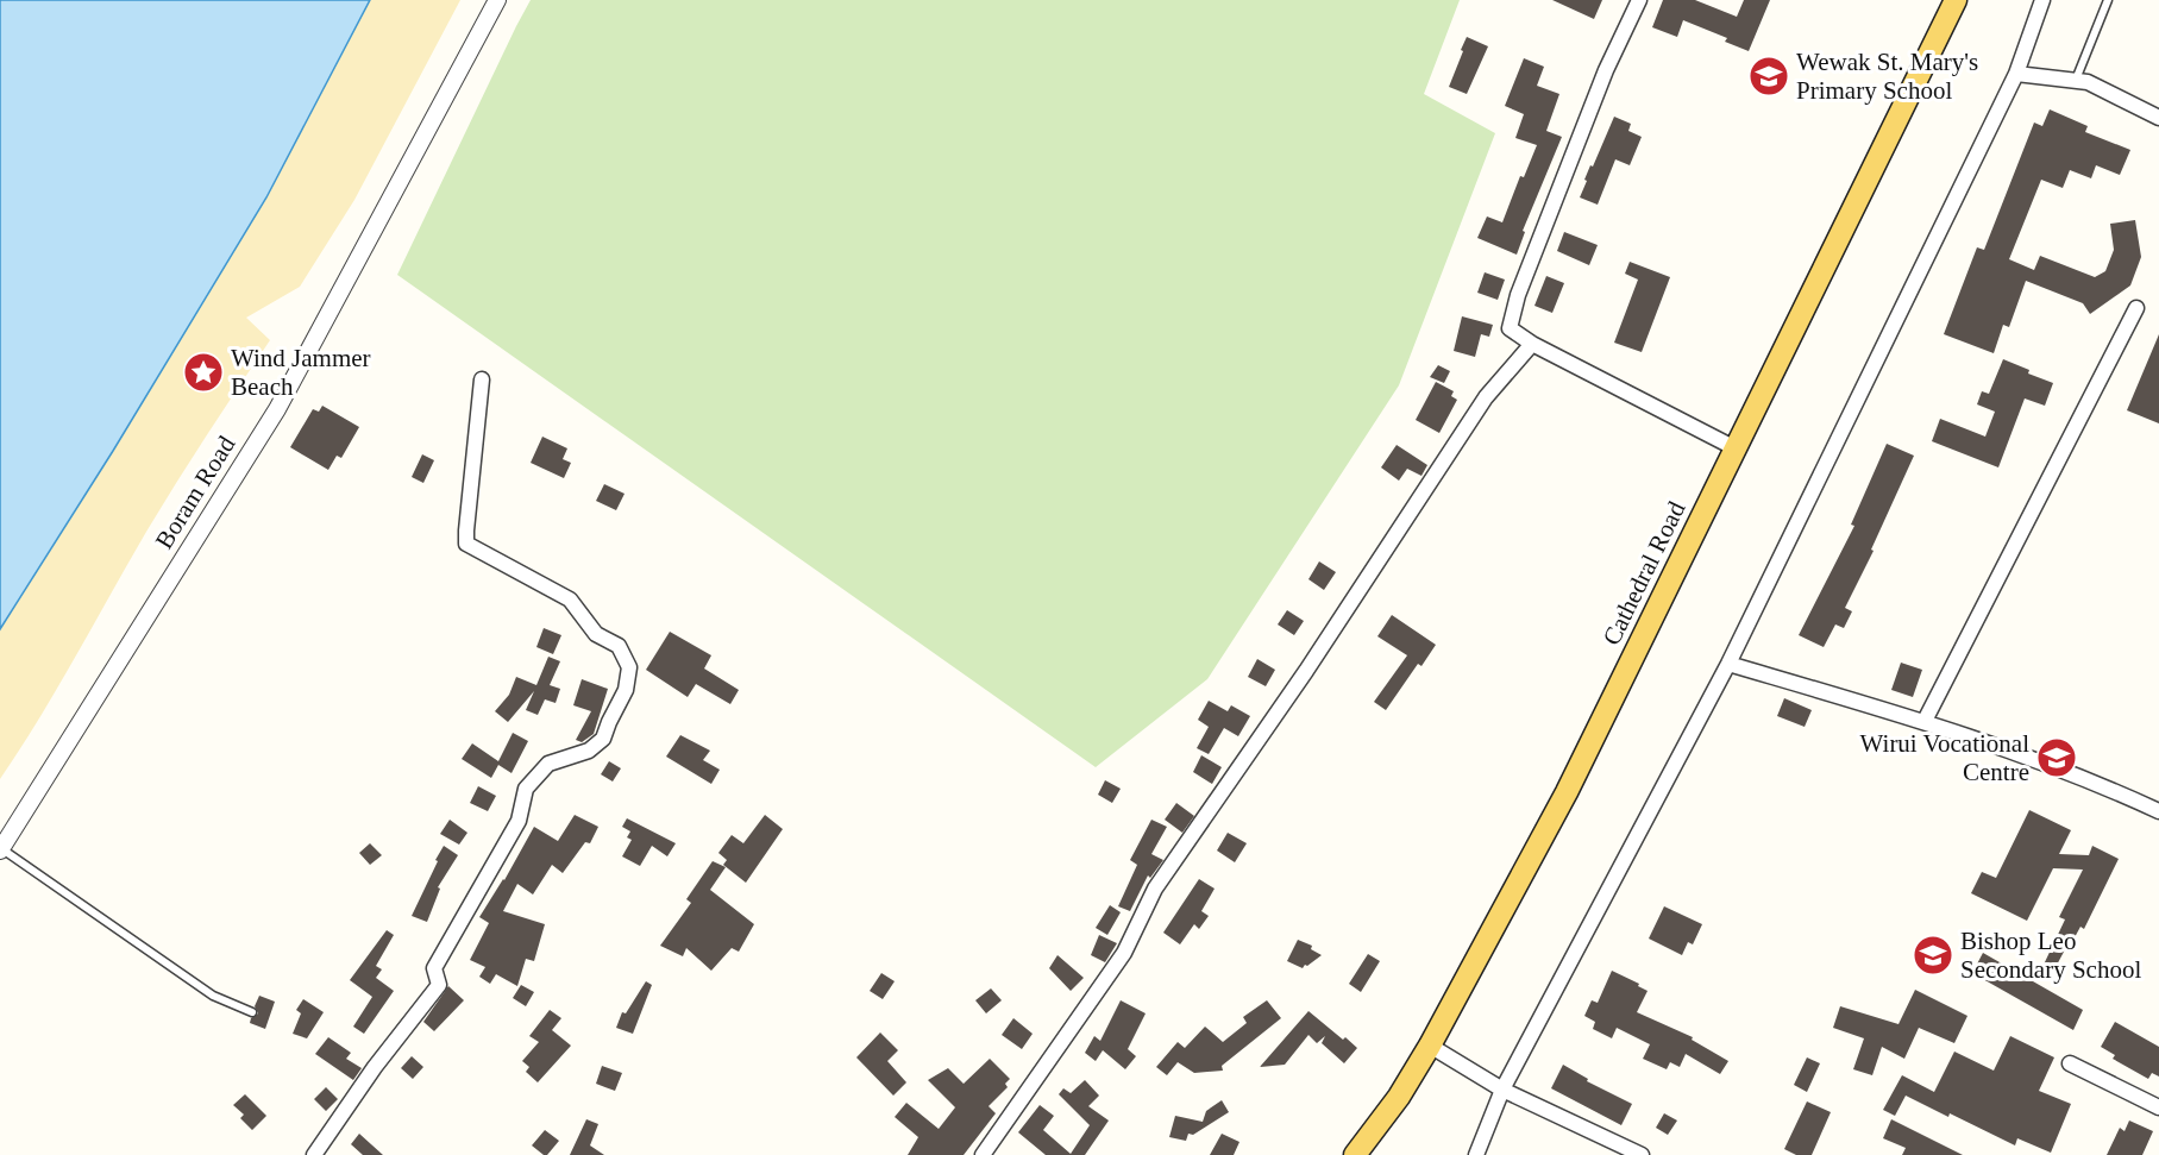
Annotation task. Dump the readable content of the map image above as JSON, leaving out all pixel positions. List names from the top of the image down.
{
  "streets": {
    "main road": ["Cathedral Road"],
    "street": ["Boram Road"]
  },
  "places": {
    "school or university": ["Wewak St. Mary's Primary School", "Wirui Vocational Centre", "Bishop Leo Secondary School"],
    "place": ["Wind Jammer Beach"]
  }
}
